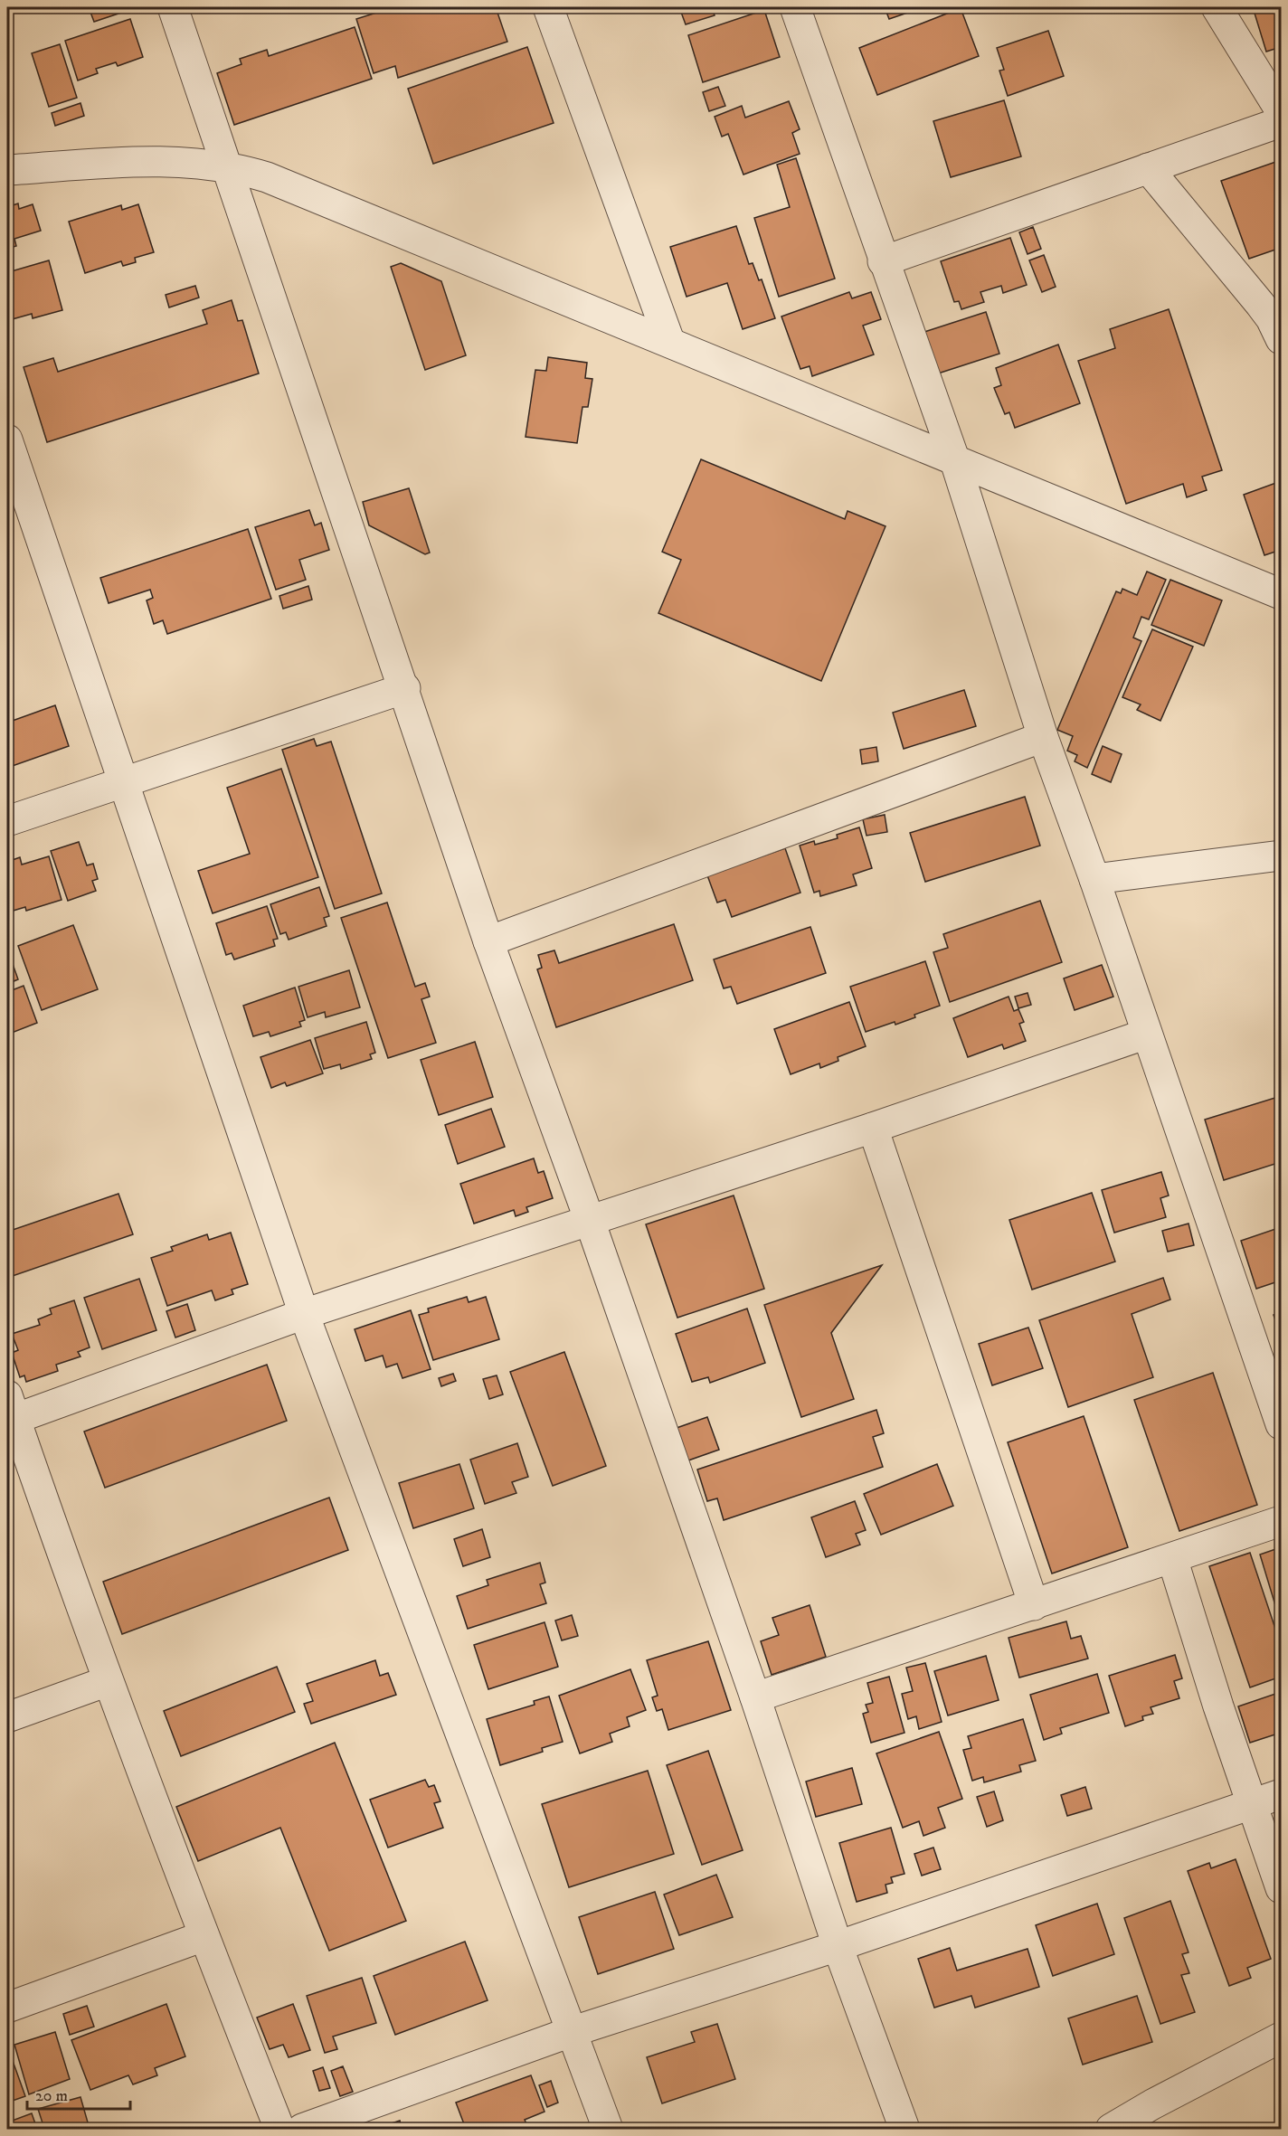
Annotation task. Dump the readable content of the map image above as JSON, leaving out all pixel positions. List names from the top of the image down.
{
  "scale_bar": "20 m"
}
